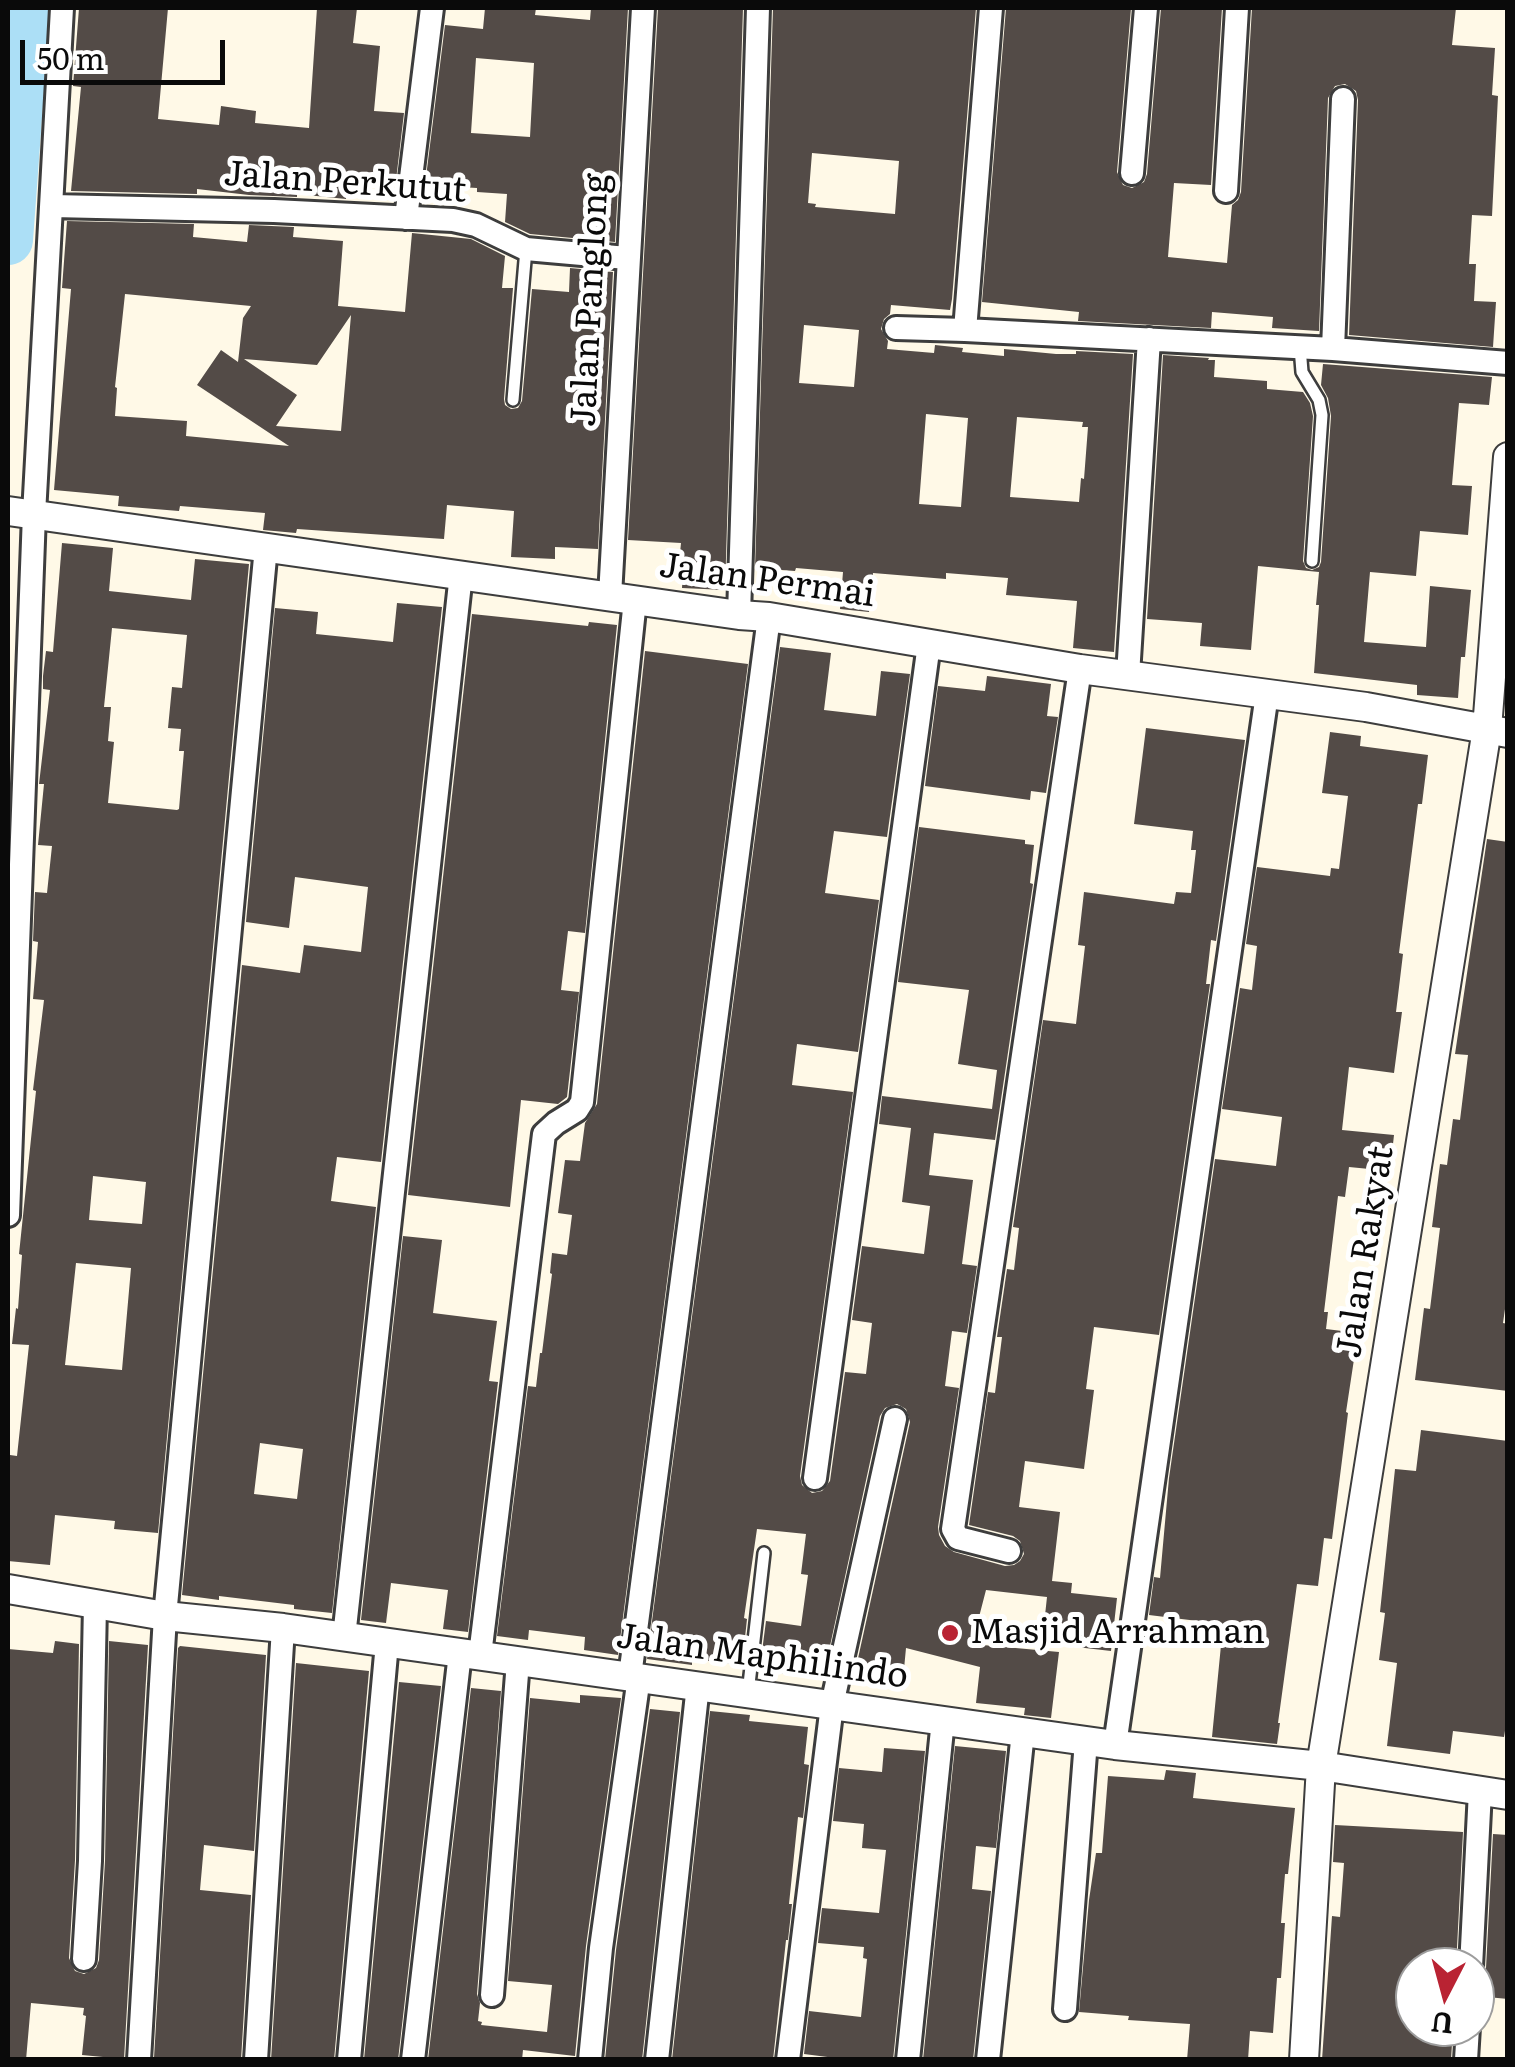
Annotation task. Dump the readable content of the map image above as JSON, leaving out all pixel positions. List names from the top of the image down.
{
  "streets": {
    "street": [
      "Jalan Perkutut",
      "Jalan Panglong",
      "Jalan Permai",
      "Jalan Rakyat",
      "Jalan Maphilindo"
    ]
  },
  "crossings": [
    ["Jalan Perkutut", "Jalan Panglong"],
    ["Jalan Panglong", "Jalan Permai"],
    ["Jalan Panglong", "Jalan Maphilindo"],
    ["Jalan Permai", "Jalan Rakyat"],
    ["Jalan Rakyat", "Jalan Maphilindo"]
  ],
  "places": ["Masjid Arrahman"],
  "scale_bar": "50 m",
  "north": "bottom"
}
